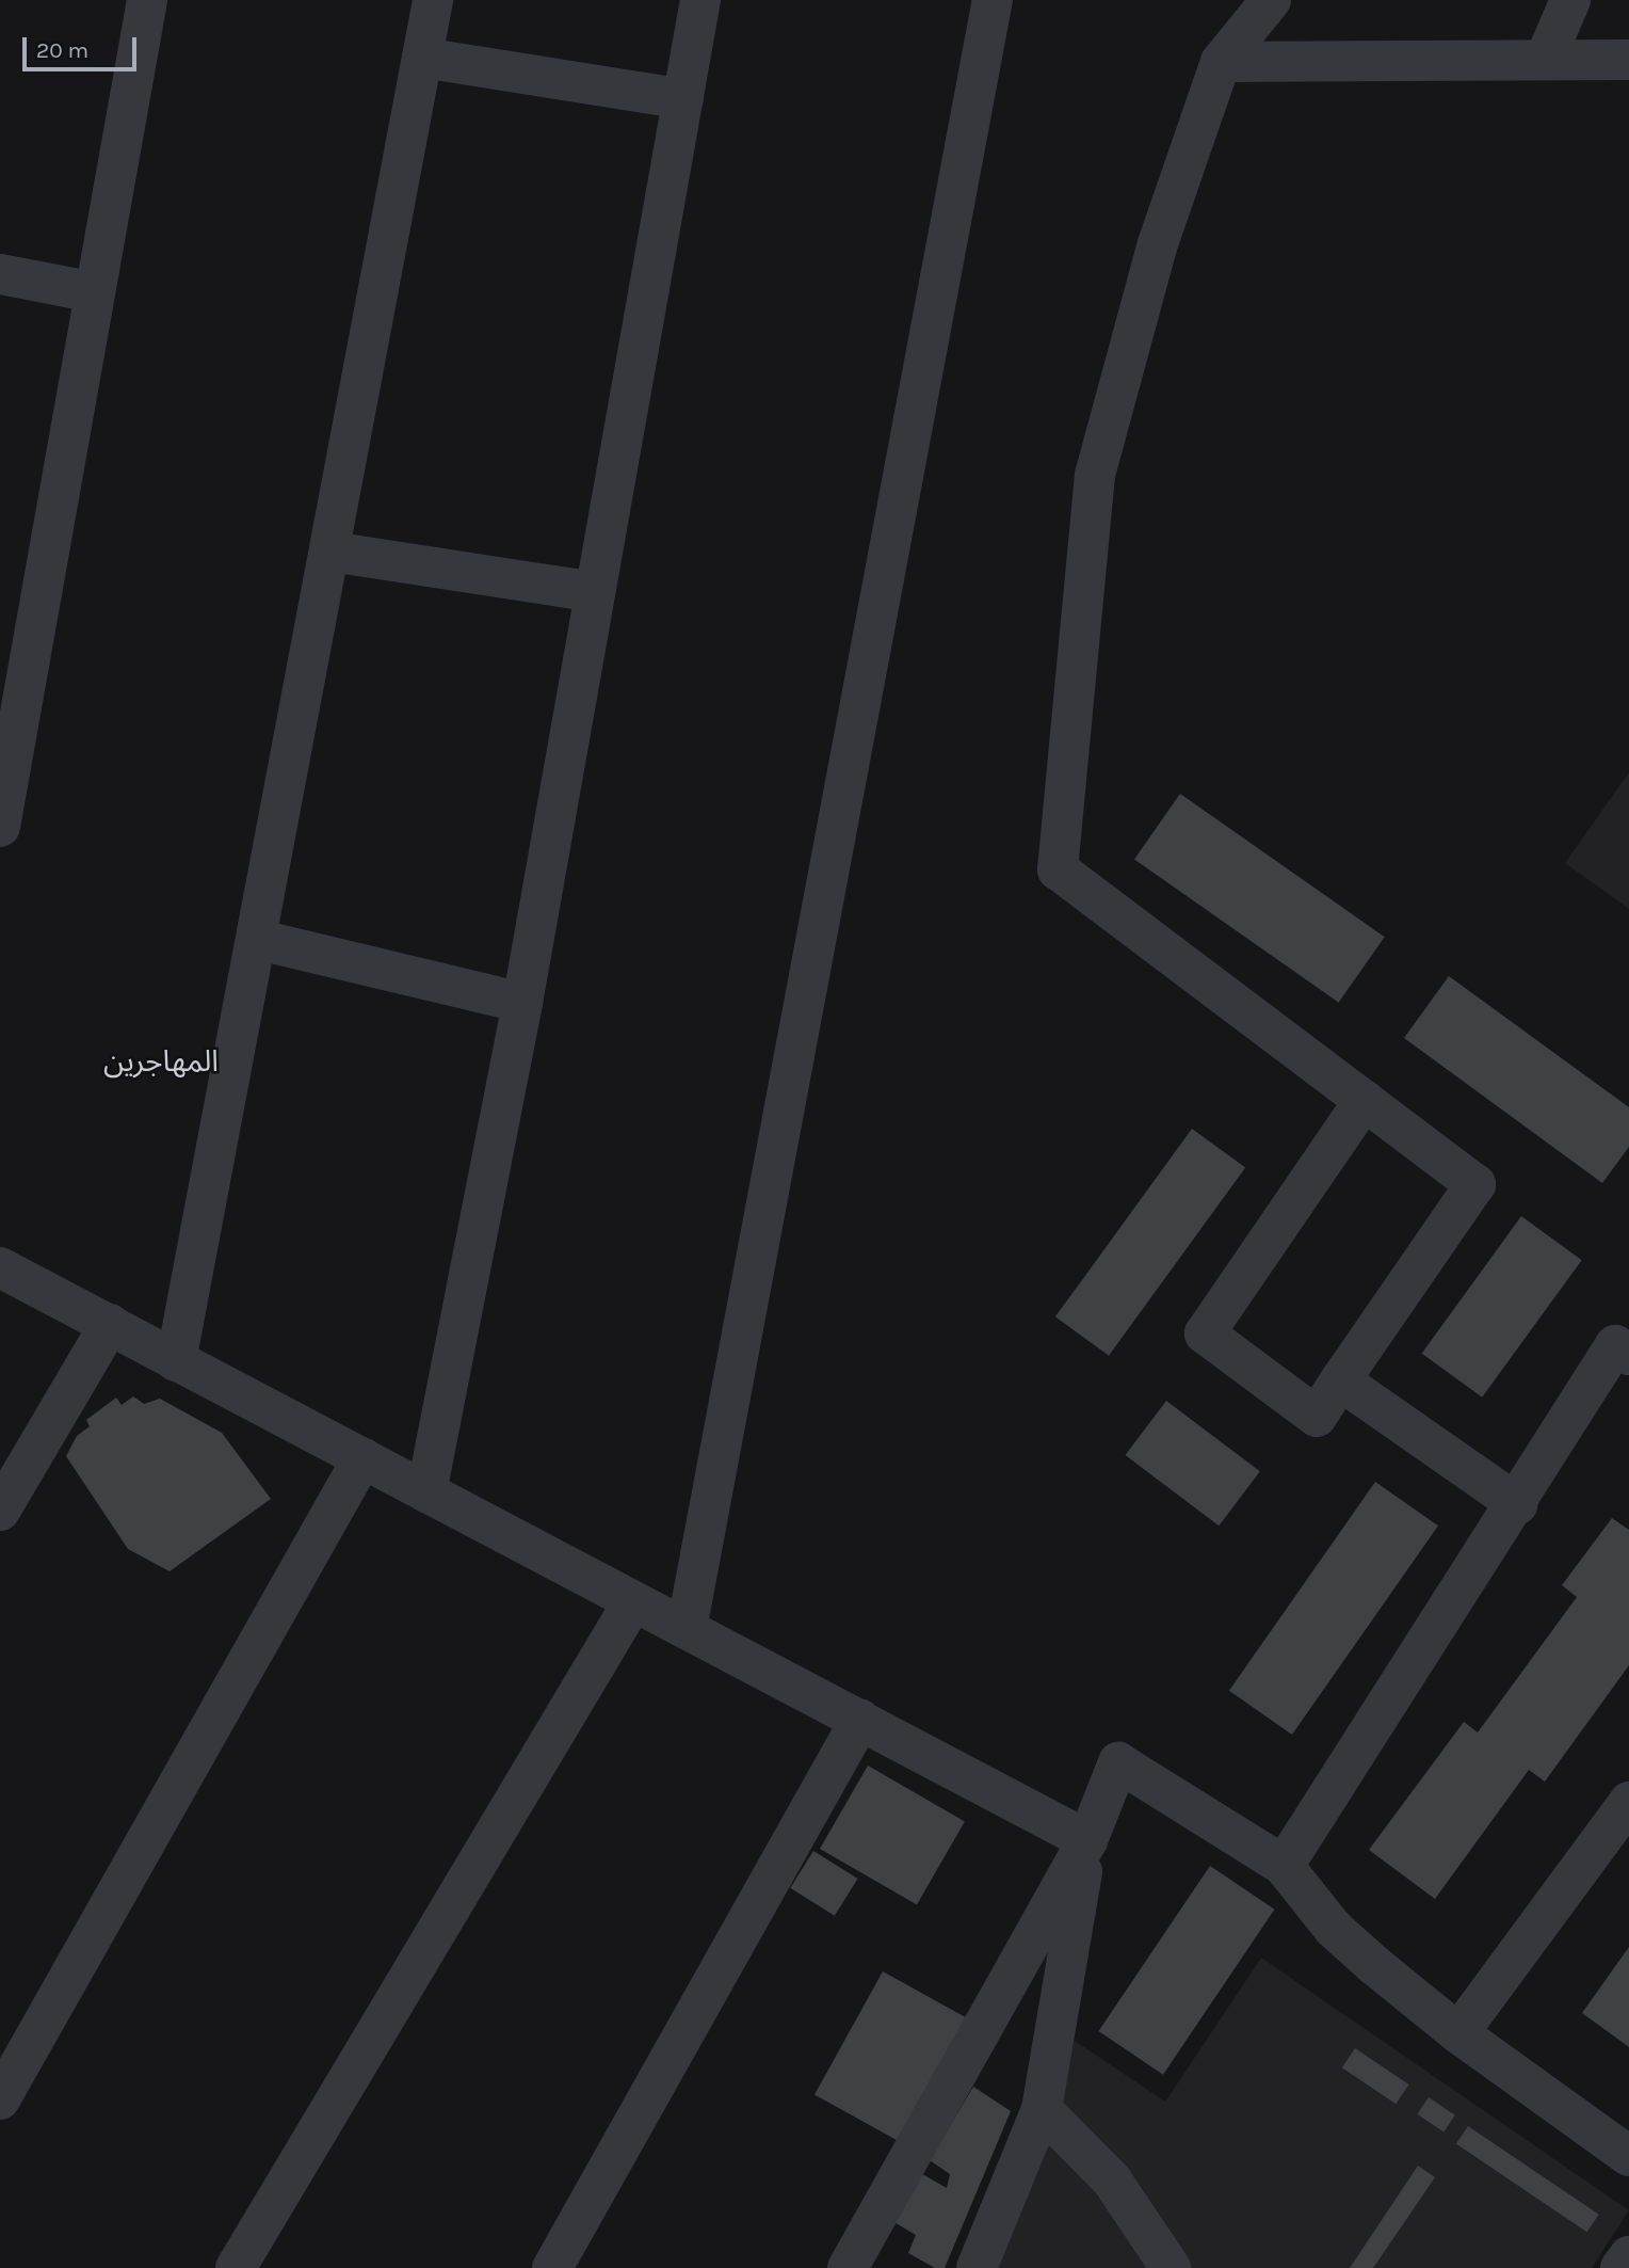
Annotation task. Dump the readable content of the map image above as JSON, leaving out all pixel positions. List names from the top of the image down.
{
  "districts": ["المهاجرين"],
  "scale_bar": "20 m"
}
